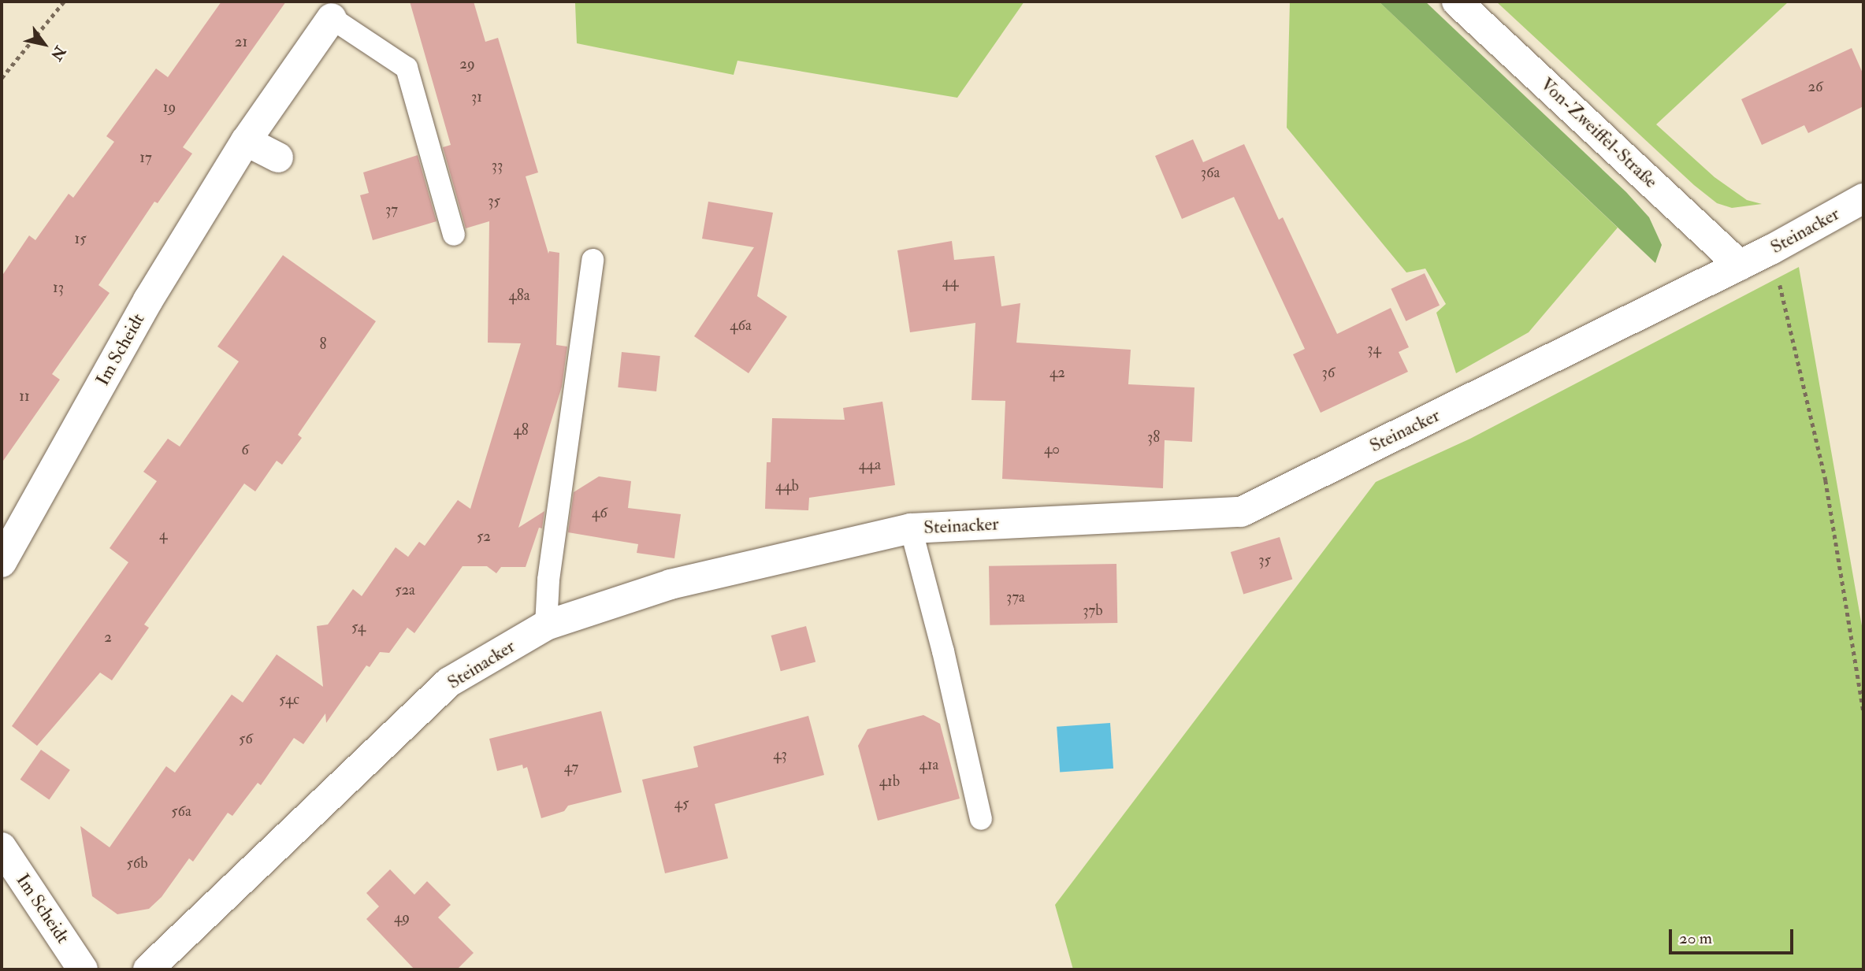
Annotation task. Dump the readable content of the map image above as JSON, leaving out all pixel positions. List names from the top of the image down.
{
  "streets": {
    "street": ["Von-Zweiffel-Straße", "Steinacker", "Im Scheidt"]
  },
  "crossings": [
    ["Von-Zweiffel-Straße", "Steinacker"]
  ],
  "house_numbers": [
    "21",
    "29",
    "26",
    "31",
    "19",
    "17",
    "33",
    "36a",
    "35",
    "37",
    "15",
    "44",
    "13",
    "48a",
    "46a",
    "8",
    "34",
    "42",
    "36",
    "11",
    "48",
    "38",
    "40",
    "6",
    "44a",
    "44b",
    "46",
    "4",
    "52",
    "35",
    "52a",
    "37a",
    "37b",
    "54",
    "2",
    "54c",
    "56",
    "43",
    "41a",
    "47",
    "41b",
    "45",
    "56a",
    "56b",
    "49"
  ],
  "scale_bar": "20 m",
  "north": "bottom right"
}
